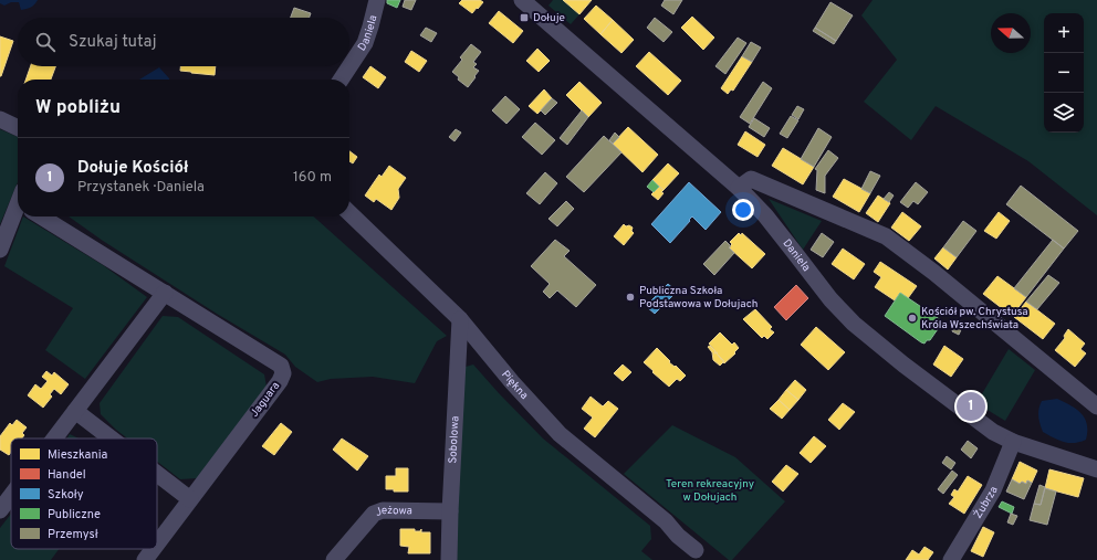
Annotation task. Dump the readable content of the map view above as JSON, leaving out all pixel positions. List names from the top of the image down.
{
  "streets": {
    "street": [
      "Daniela",
      "Piękna",
      "Jaguara",
      "Sobolowa",
      "Żubrza",
      "Jeżowa"
    ]
  },
  "crossings": [
    ["Daniela", "Żubrza"],
    ["Piękna", "Sobolowa"],
    ["Sobolowa", "Jeżowa"]
  ],
  "parks": ["Teren rekreacyjny w Dołujach"],
  "places": {
    "transit": ["Dołuje"],
    "other": ["Publiczna Szkoła Podstawowa w Dołujach", "Kościół pw. Chrystusa Króla Wszechświata"]
  },
  "legend": [
    "Mieszkania",
    "Handel",
    "Szkoły",
    "Publiczne",
    "Przemysł"
  ],
  "north": "left",
  "page": {
    "map_buttons": ["+", "−"],
    "search": "Szukaj tutaj",
    "heading": "W pobliżu",
    "list": [
      {
        "mark": "1",
        "name": "Dołuje Kościół",
        "note": "Przystanek · Daniela",
        "value": "160 m"
      }
    ],
    "pins": "1"
  }
}
